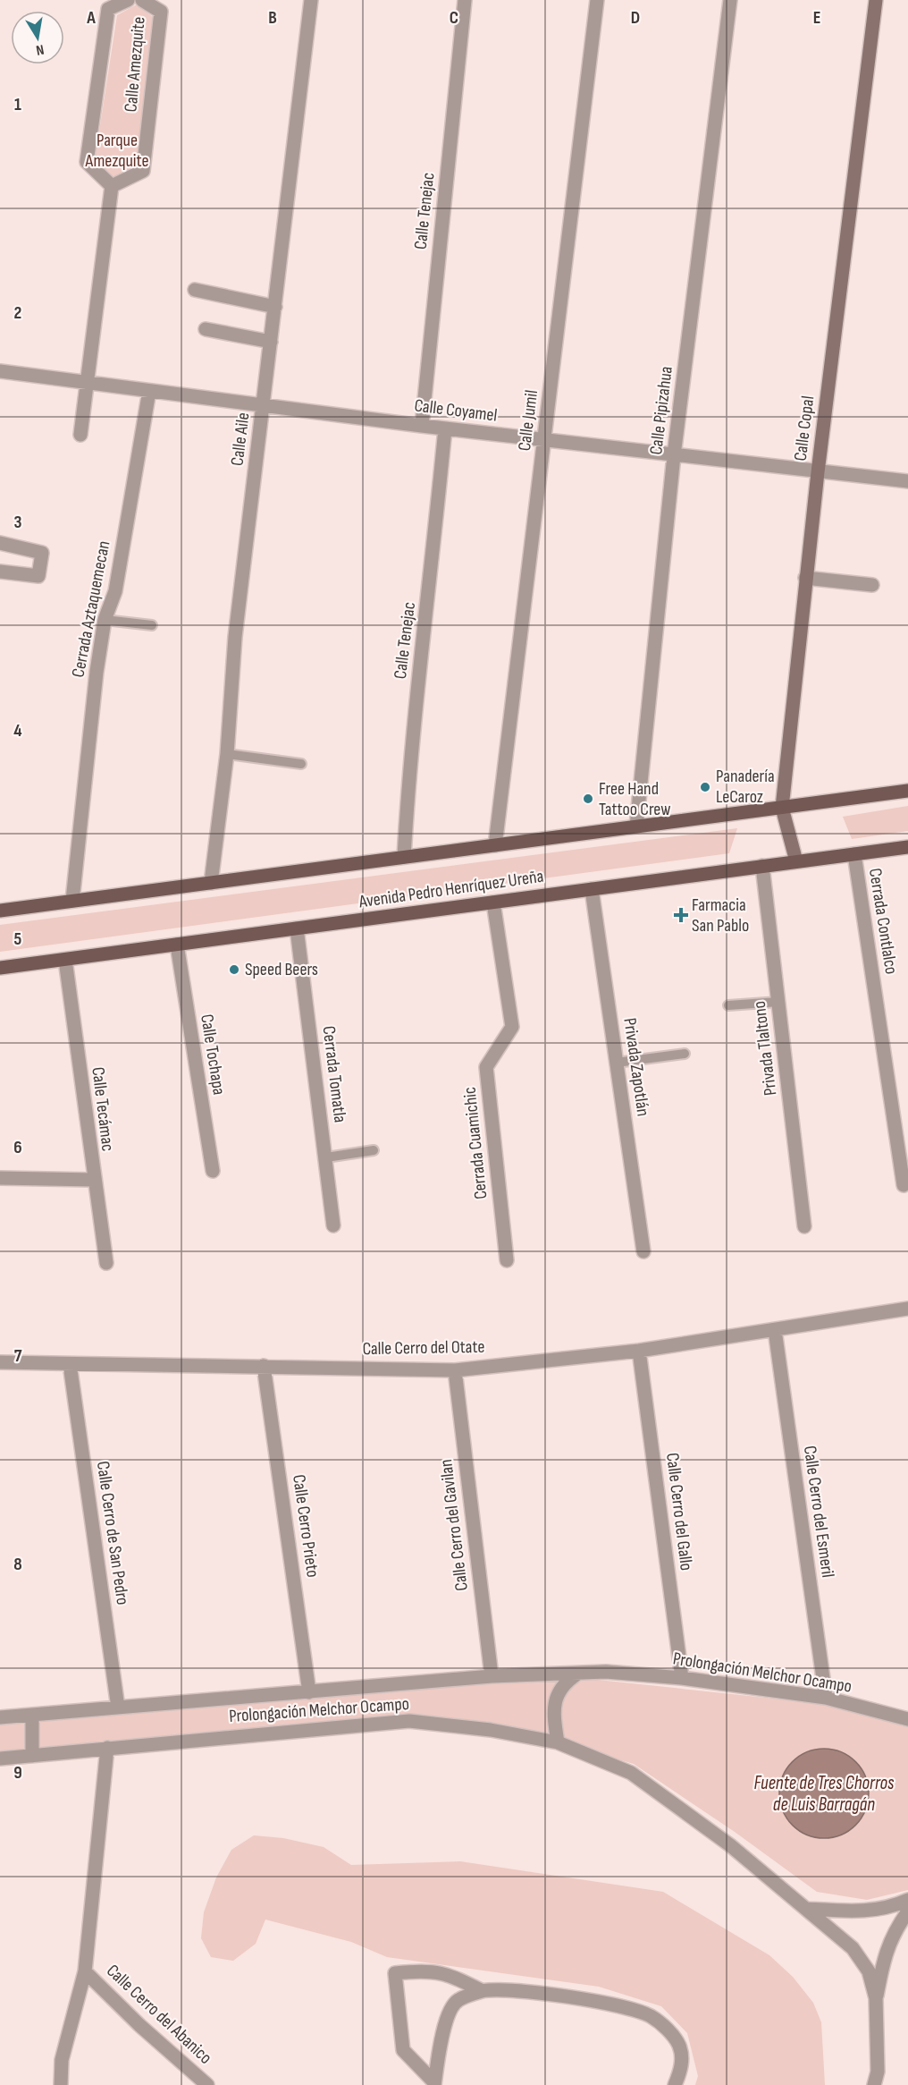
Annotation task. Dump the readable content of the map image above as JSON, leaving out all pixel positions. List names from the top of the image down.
{
  "streets": {
    "main road": ["Avenida Pedro Henríquez Ureña"],
    "street": [
      "Calle Amezquite",
      "Calle Tenejac",
      "Calle Coyamel",
      "Calle Pipizahua",
      "Calle Jumil",
      "Calle Copal",
      "Calle Aile",
      "Cerrada Aztaquemecan",
      "Cerrada Contlalco",
      "Privada Tlaltono",
      "Calle Tochapa",
      "Privada Zapotlán",
      "Cerrada Tomatla",
      "Calle Tecámac",
      "Cerrada Cuamichic",
      "Calle Cerro del Otate",
      "Calle Cerro del Gallo",
      "Calle Cerro del Esmeril",
      "Calle Cerro del Gavilan",
      "Calle Cerro Prieto",
      "Calle Cerro de San Pedro",
      "Prolongación Melchor Ocampo",
      "Calle Cerro del Abanico"
    ]
  },
  "crossings": [
    ["Calle Tenejac", "Calle Coyamel"],
    ["Calle Tenejac", "Avenida Pedro Henríquez Ureña"],
    ["Calle Coyamel", "Calle Pipizahua"],
    ["Calle Coyamel", "Calle Jumil"],
    ["Calle Coyamel", "Calle Copal"],
    ["Calle Coyamel", "Calle Aile"],
    ["Calle Coyamel", "Cerrada Aztaquemecan"],
    ["Calle Pipizahua", "Avenida Pedro Henríquez Ureña"],
    ["Calle Jumil", "Avenida Pedro Henríquez Ureña"],
    ["Calle Copal", "Avenida Pedro Henríquez Ureña"],
    ["Calle Aile", "Avenida Pedro Henríquez Ureña"],
    ["Cerrada Aztaquemecan", "Avenida Pedro Henríquez Ureña"],
    ["Avenida Pedro Henríquez Ureña", "Cerrada Contlalco"],
    ["Avenida Pedro Henríquez Ureña", "Privada Tlaltono"],
    ["Avenida Pedro Henríquez Ureña", "Calle Tochapa"],
    ["Avenida Pedro Henríquez Ureña", "Privada Zapotlán"],
    ["Avenida Pedro Henríquez Ureña", "Cerrada Tomatla"],
    ["Avenida Pedro Henríquez Ureña", "Calle Tecámac"],
    ["Avenida Pedro Henríquez Ureña", "Cerrada Cuamichic"],
    ["Calle Cerro del Otate", "Calle Cerro del Gallo"],
    ["Calle Cerro del Otate", "Calle Cerro del Esmeril"],
    ["Calle Cerro del Otate", "Calle Cerro del Gavilan"],
    ["Calle Cerro del Otate", "Calle Cerro Prieto"],
    ["Calle Cerro del Otate", "Calle Cerro de San Pedro"],
    ["Calle Cerro del Gallo", "Prolongación Melchor Ocampo"],
    ["Calle Cerro del Esmeril", "Prolongación Melchor Ocampo"],
    ["Calle Cerro del Gavilan", "Prolongación Melchor Ocampo"],
    ["Calle Cerro Prieto", "Prolongación Melchor Ocampo"],
    ["Calle Cerro de San Pedro", "Prolongación Melchor Ocampo"]
  ],
  "water": ["Fuente de Tres Chorros de Luis Barragán"],
  "parks": ["Parque Amezquite"],
  "places": {
    "other": ["Panadería LeCaroz", "Free Hand Tattoo Crew", "Speed Beers"],
    "health": ["Farmacia San Pablo"]
  },
  "north": "bottom",
  "grid": {
    "columns": [
      "A",
      "B",
      "C",
      "D",
      "E"
    ],
    "rows": [
      "1",
      "2",
      "3",
      "4",
      "5",
      "6",
      "7",
      "8",
      "9"
    ]
  }
}
